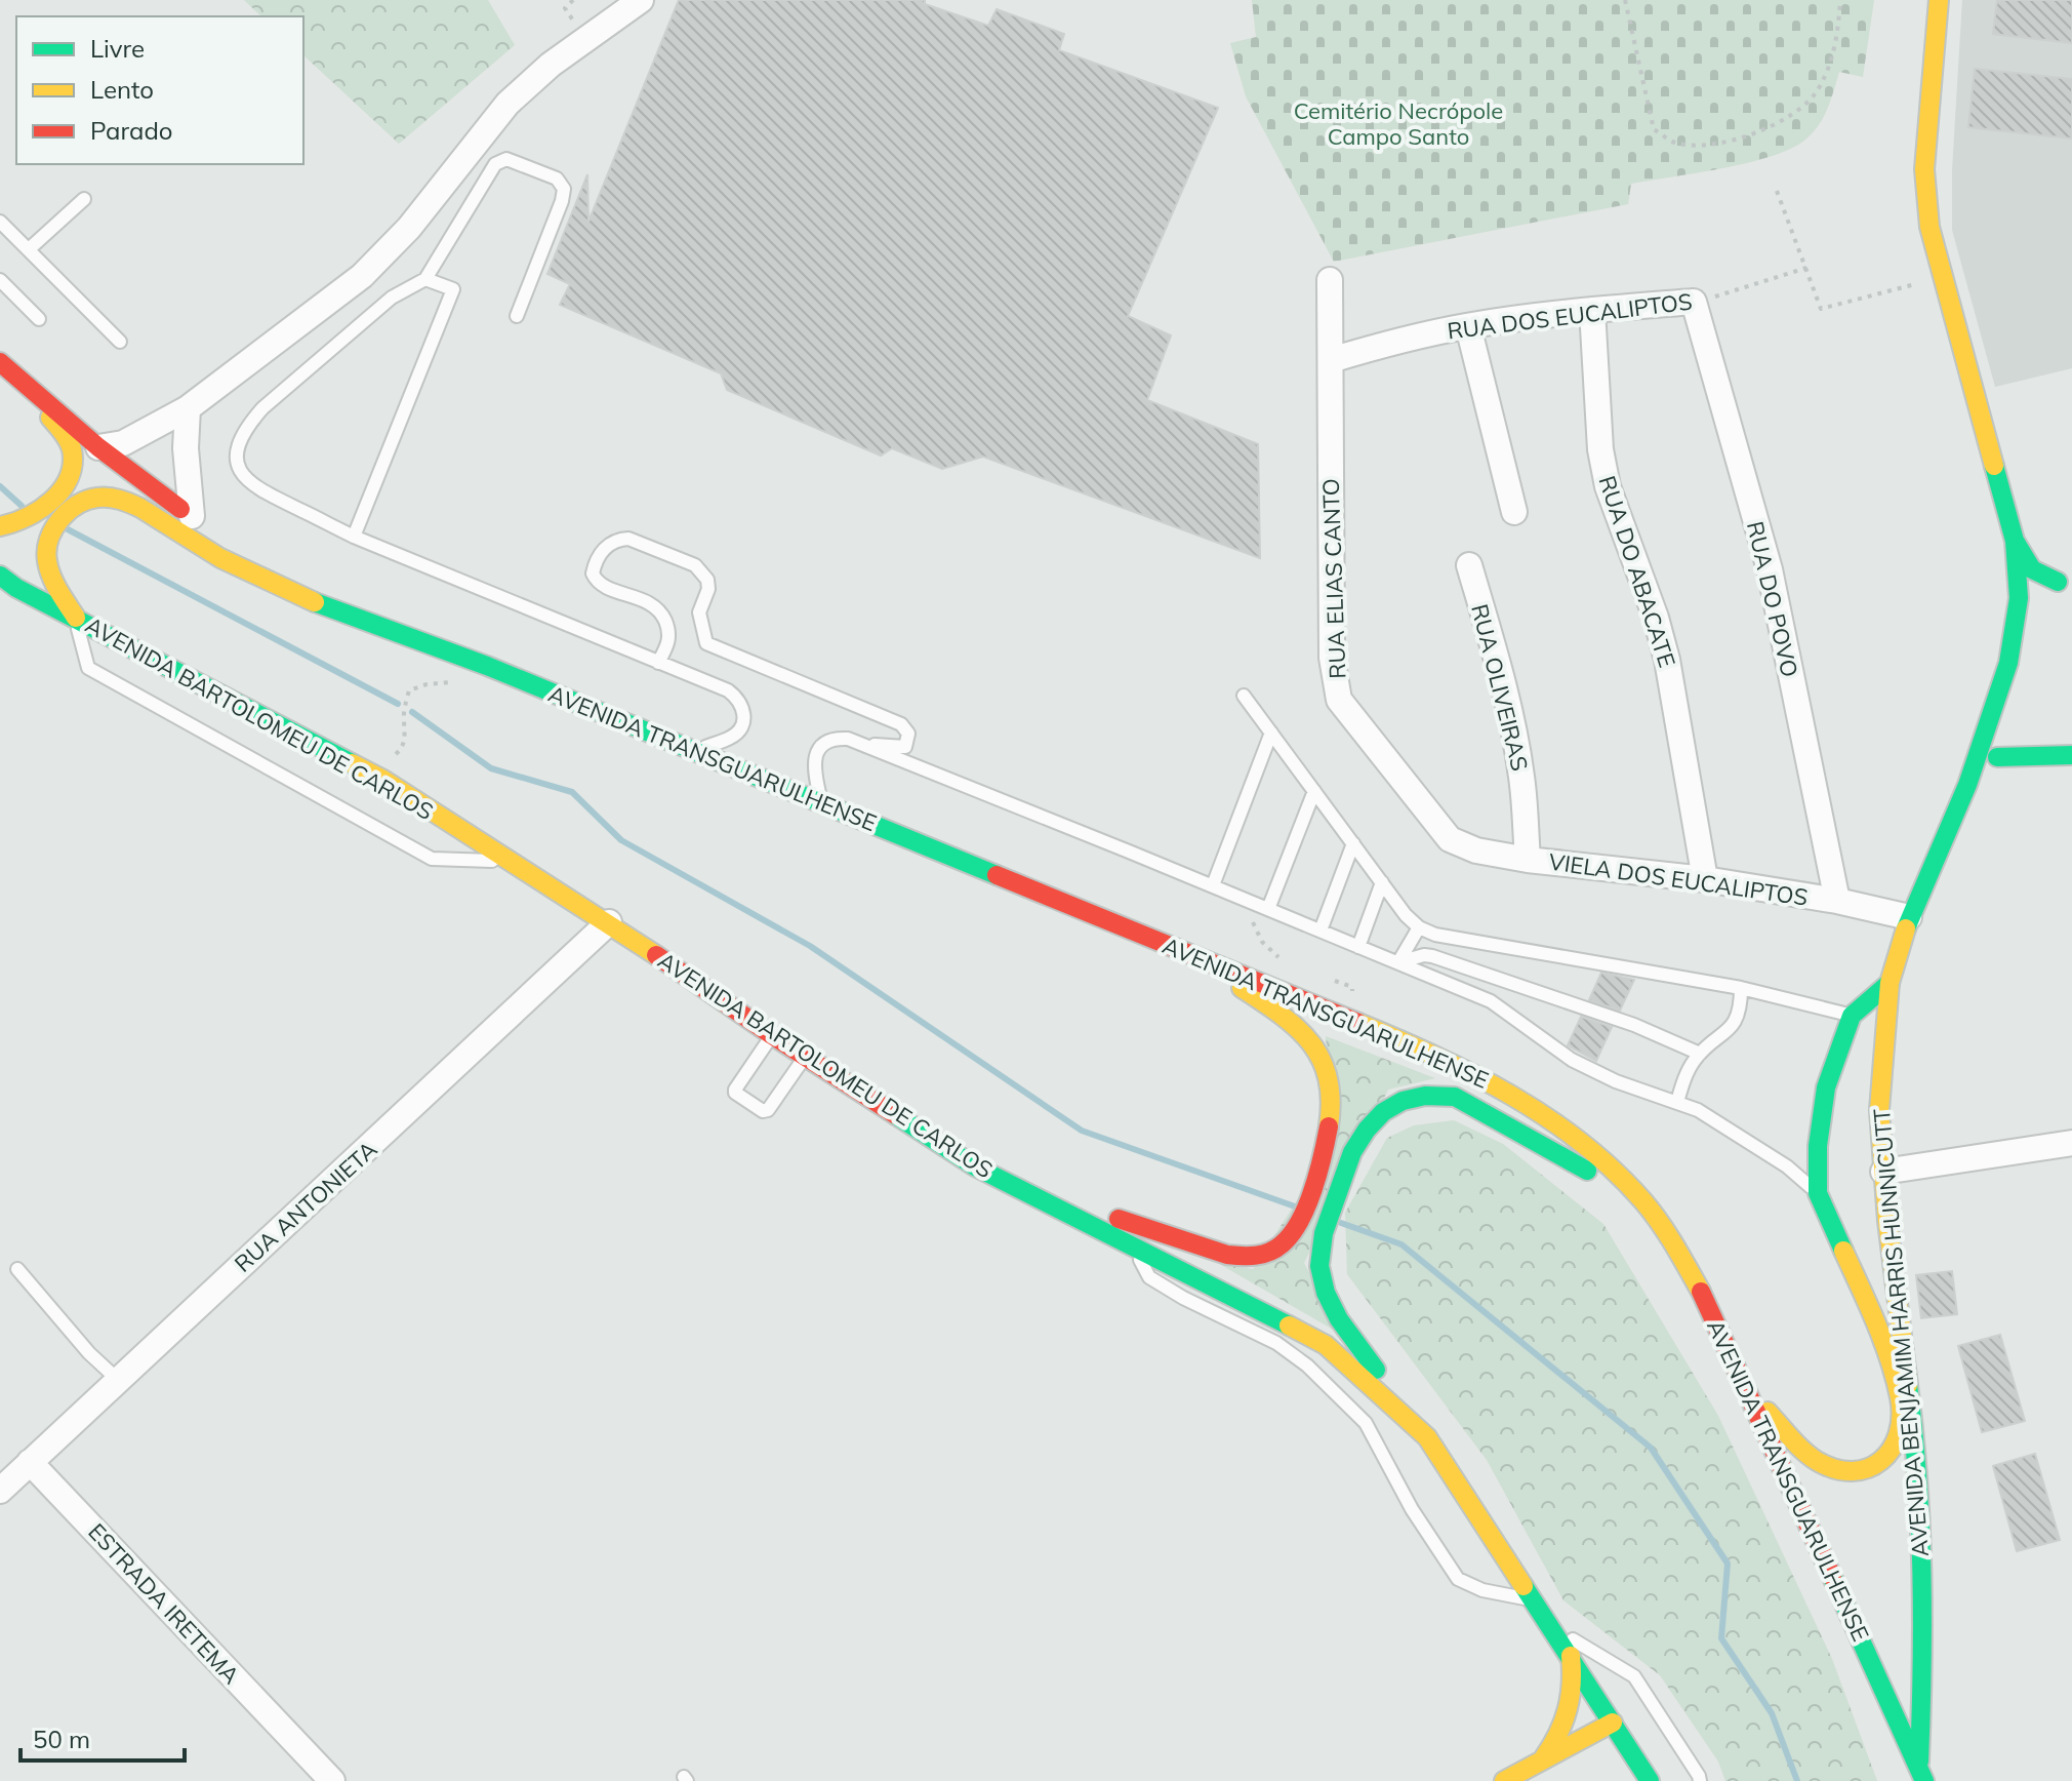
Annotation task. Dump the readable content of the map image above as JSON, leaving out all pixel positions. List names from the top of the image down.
{
  "streets": {
    "main road": ["AVENIDA BARTOLOMEU DE CARLOS", "AVENIDA TRANSGUARULHENSE", "AVENIDA BENJAMIM HARRIS HUNNICUTT"],
    "street": [
      "RUA DOS EUCALIPTOS",
      "RUA DO ABACATE",
      "RUA ELIAS CANTO",
      "RUA DO POVO",
      "RUA OLIVEIRAS",
      "VIELA DOS EUCALIPTOS",
      "RUA ANTONIETA",
      "ESTRADA IRETEMA"
    ]
  },
  "crossings": [
    ["RUA DOS EUCALIPTOS", "RUA DO ABACATE"],
    ["RUA DOS EUCALIPTOS", "RUA ELIAS CANTO"],
    ["RUA DOS EUCALIPTOS", "RUA DO POVO"],
    ["RUA DO ABACATE", "VIELA DOS EUCALIPTOS"],
    ["RUA ELIAS CANTO", "VIELA DOS EUCALIPTOS"],
    ["RUA DO POVO", "VIELA DOS EUCALIPTOS"],
    ["RUA OLIVEIRAS", "VIELA DOS EUCALIPTOS"],
    ["AVENIDA BARTOLOMEU DE CARLOS", "RUA ANTONIETA"],
    ["AVENIDA TRANSGUARULHENSE", "AVENIDA BENJAMIM HARRIS HUNNICUTT"],
    ["VIELA DOS EUCALIPTOS", "AVENIDA BENJAMIM HARRIS HUNNICUTT"],
    ["RUA ANTONIETA", "ESTRADA IRETEMA"]
  ],
  "parks": ["Cemitério Necrópole Campo Santo"],
  "legend": ["Livre", "Lento", "Parado"],
  "scale_bar": "50 m"
}
